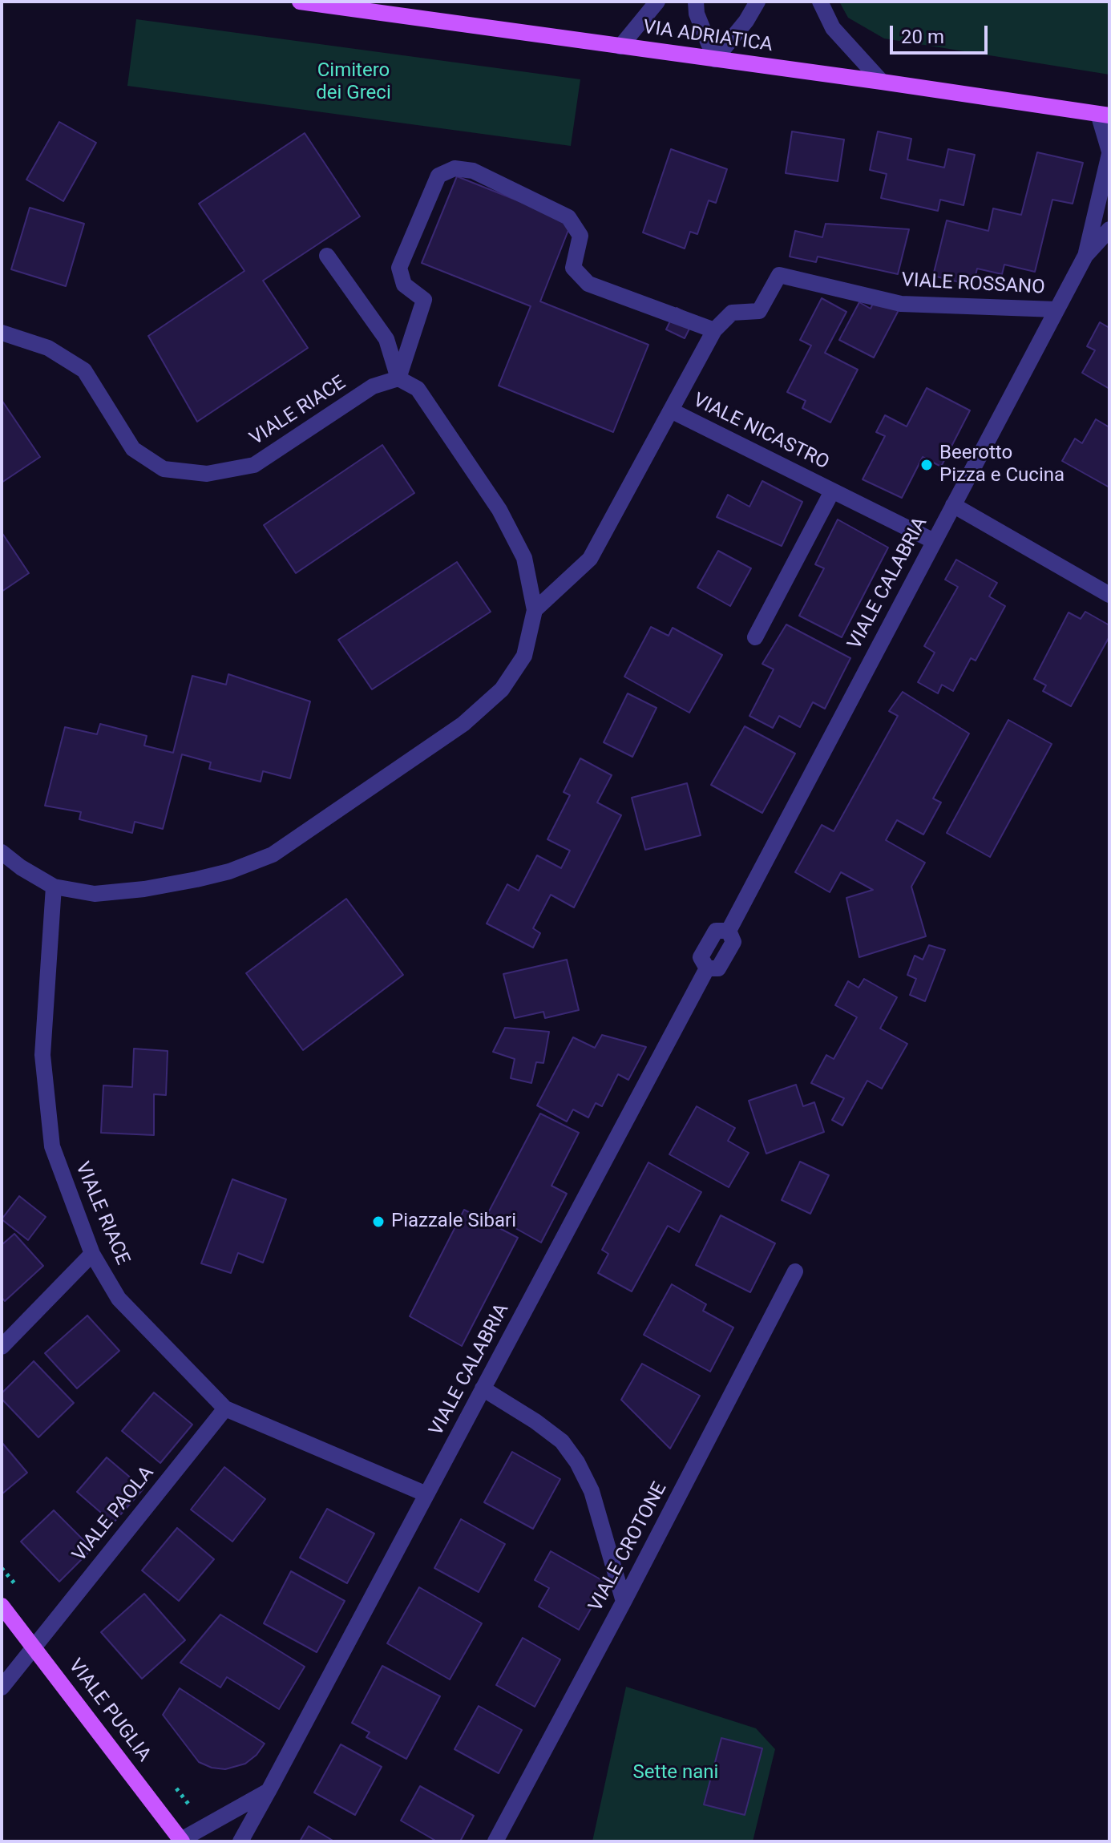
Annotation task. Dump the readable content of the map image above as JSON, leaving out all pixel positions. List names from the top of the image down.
{
  "streets": {
    "main road": ["VIA ADRIATICA", "VIALE PUGLIA"],
    "street": [
      "VIALE ROSSANO",
      "VIALE RIACE",
      "VIALE NICASTRO",
      "VIALE CALABRIA",
      "VIALE PAOLA",
      "VIALE CROTONE"
    ]
  },
  "crossings": [
    ["VIA ADRIATICA", "VIALE CALABRIA"],
    ["VIALE ROSSANO", "VIALE CALABRIA"],
    ["VIALE RIACE", "VIALE CALABRIA"],
    ["VIALE RIACE", "VIALE PAOLA"],
    ["VIALE NICASTRO", "VIALE CALABRIA"],
    ["VIALE PAOLA", "VIALE PUGLIA"]
  ],
  "parks": ["Cimitero dei Greci", "Sette nani"],
  "places": ["Beerotto Pizza e Cucina", "Piazzale Sibari"],
  "scale_bar": "20 m"
}
